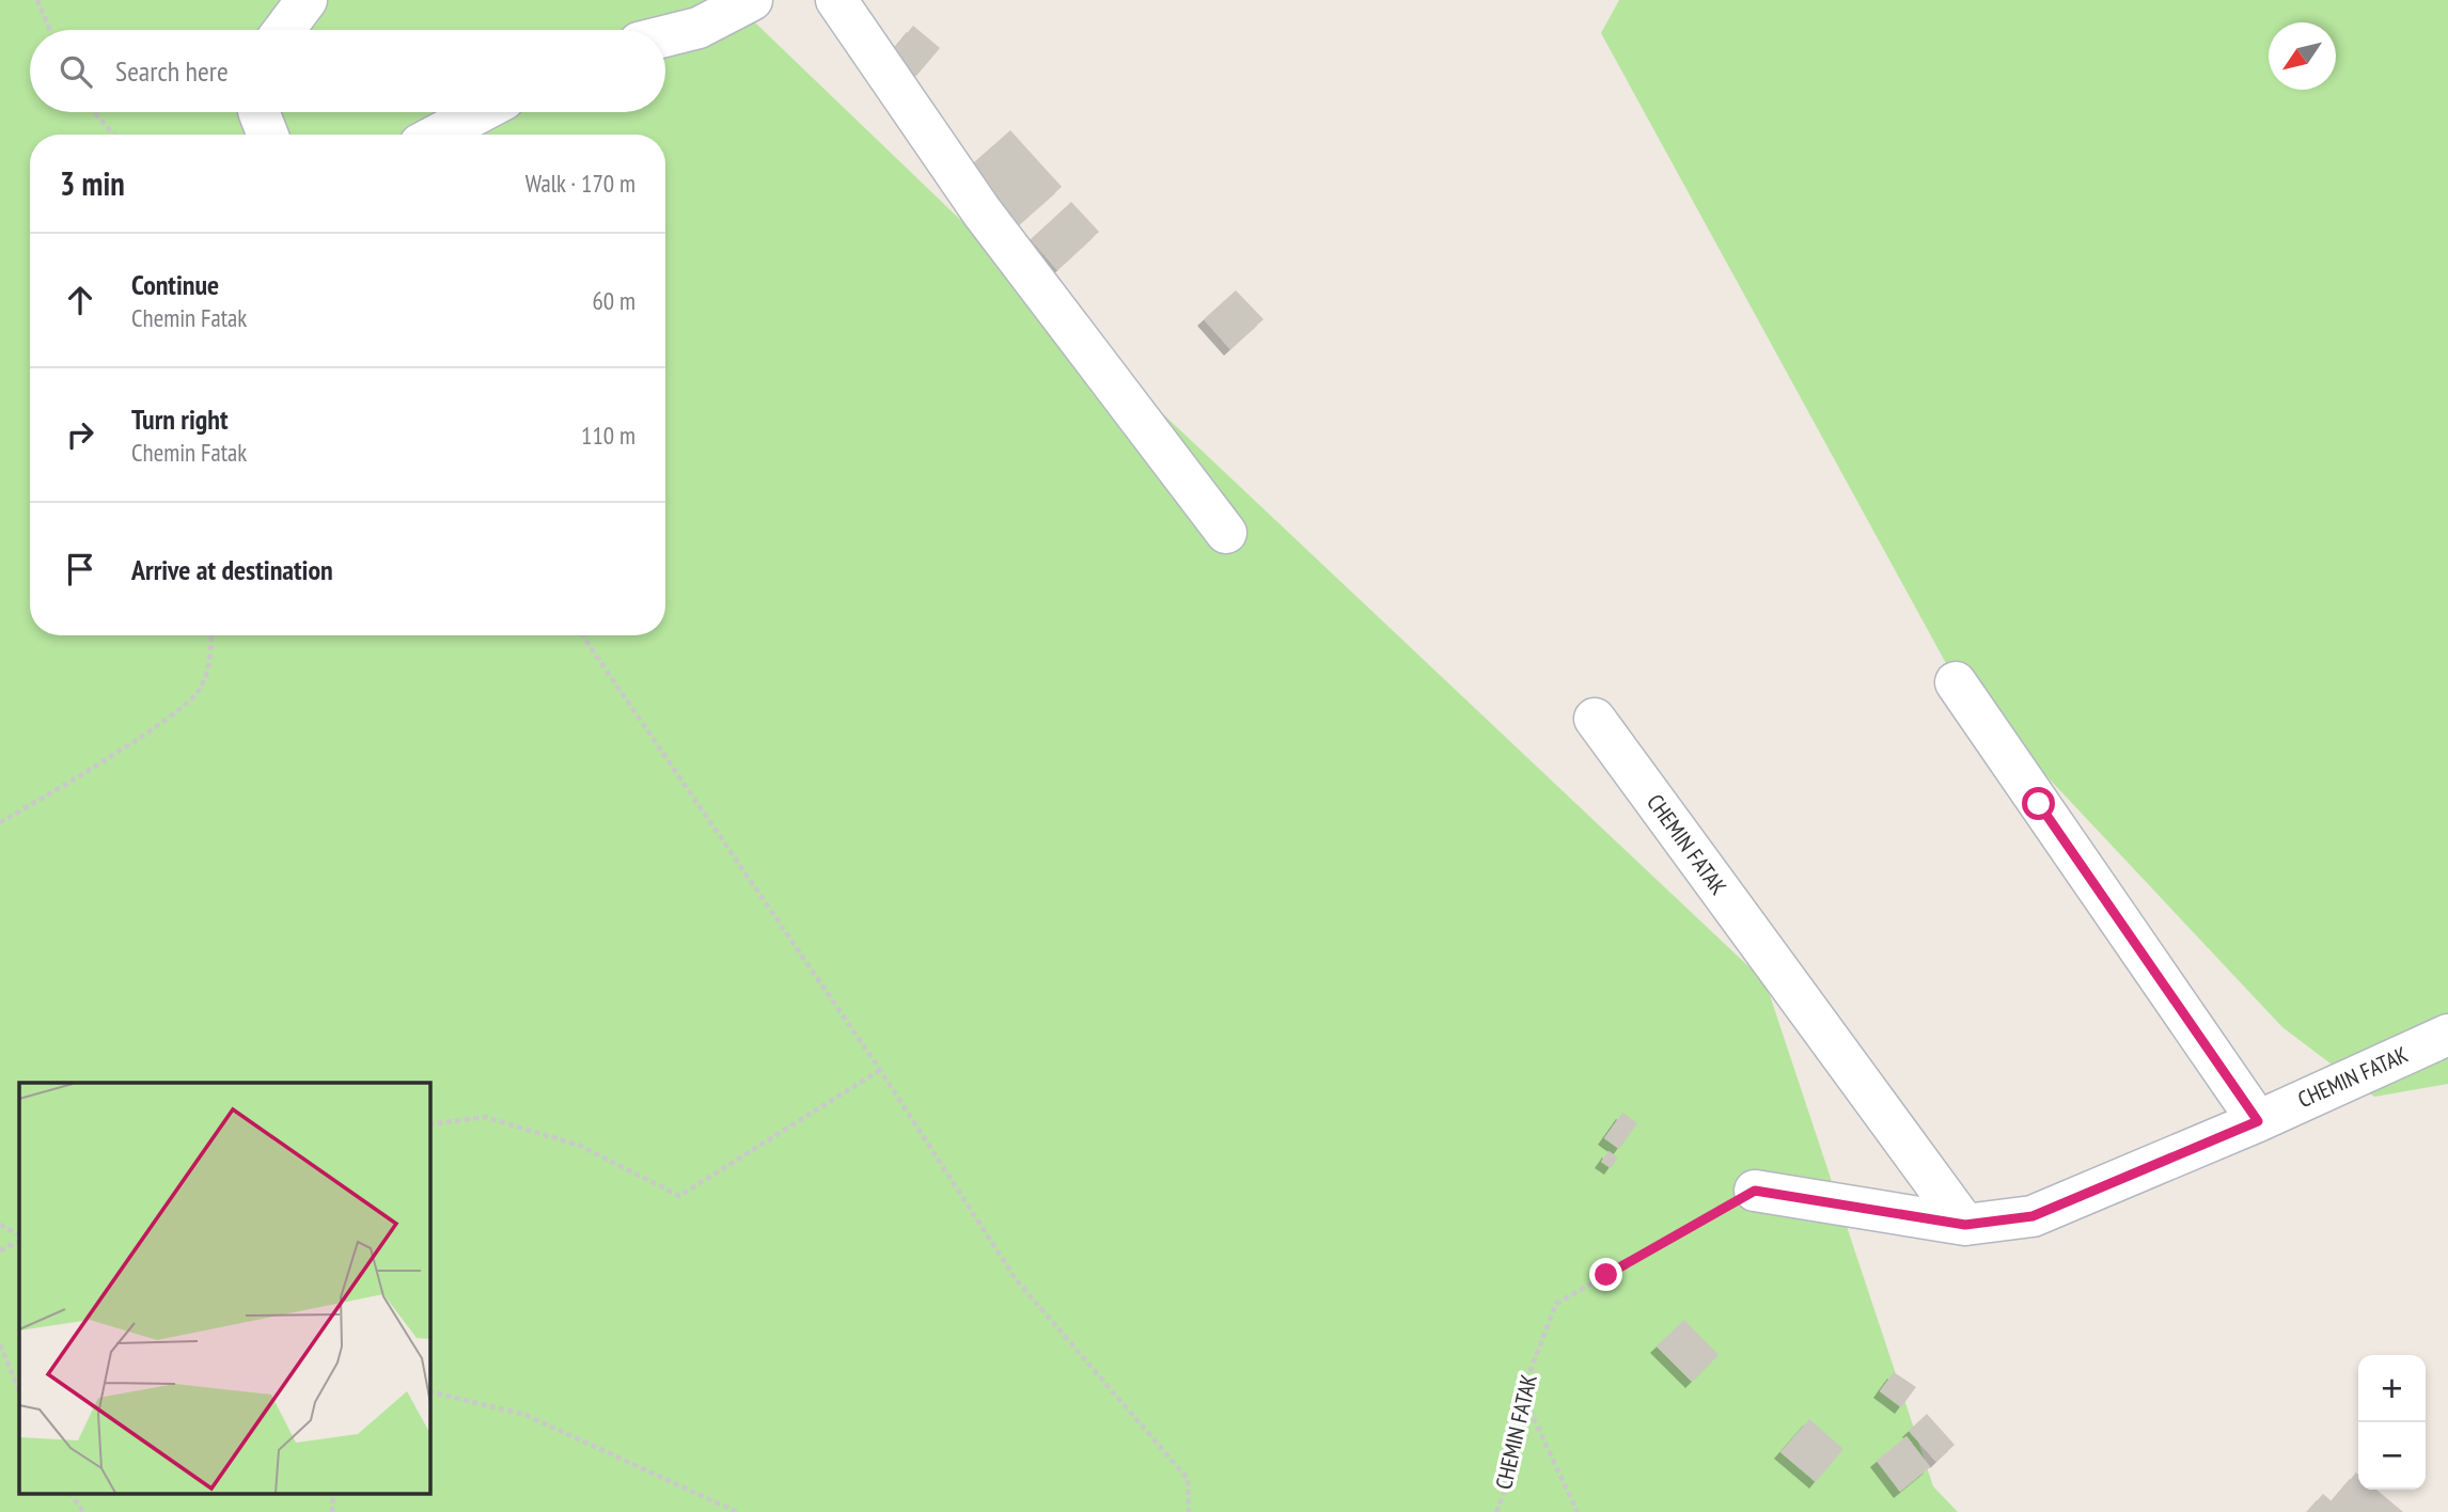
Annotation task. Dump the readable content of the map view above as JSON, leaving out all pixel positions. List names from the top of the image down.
{
  "streets": {
    "street": ["CHEMIN FATAK"]
  },
  "north": "bottom left",
  "page": {
    "search": "Search here",
    "heading": ["3 min", "Walk · 170 m"],
    "list": [
      ["Continue", "Chemin Fatak", "60 m"],
      ["Turn right", "Chemin Fatak", "110 m"],
      "Arrive at destination"
    ],
    "map_buttons": ["+", "−"]
  }
}
